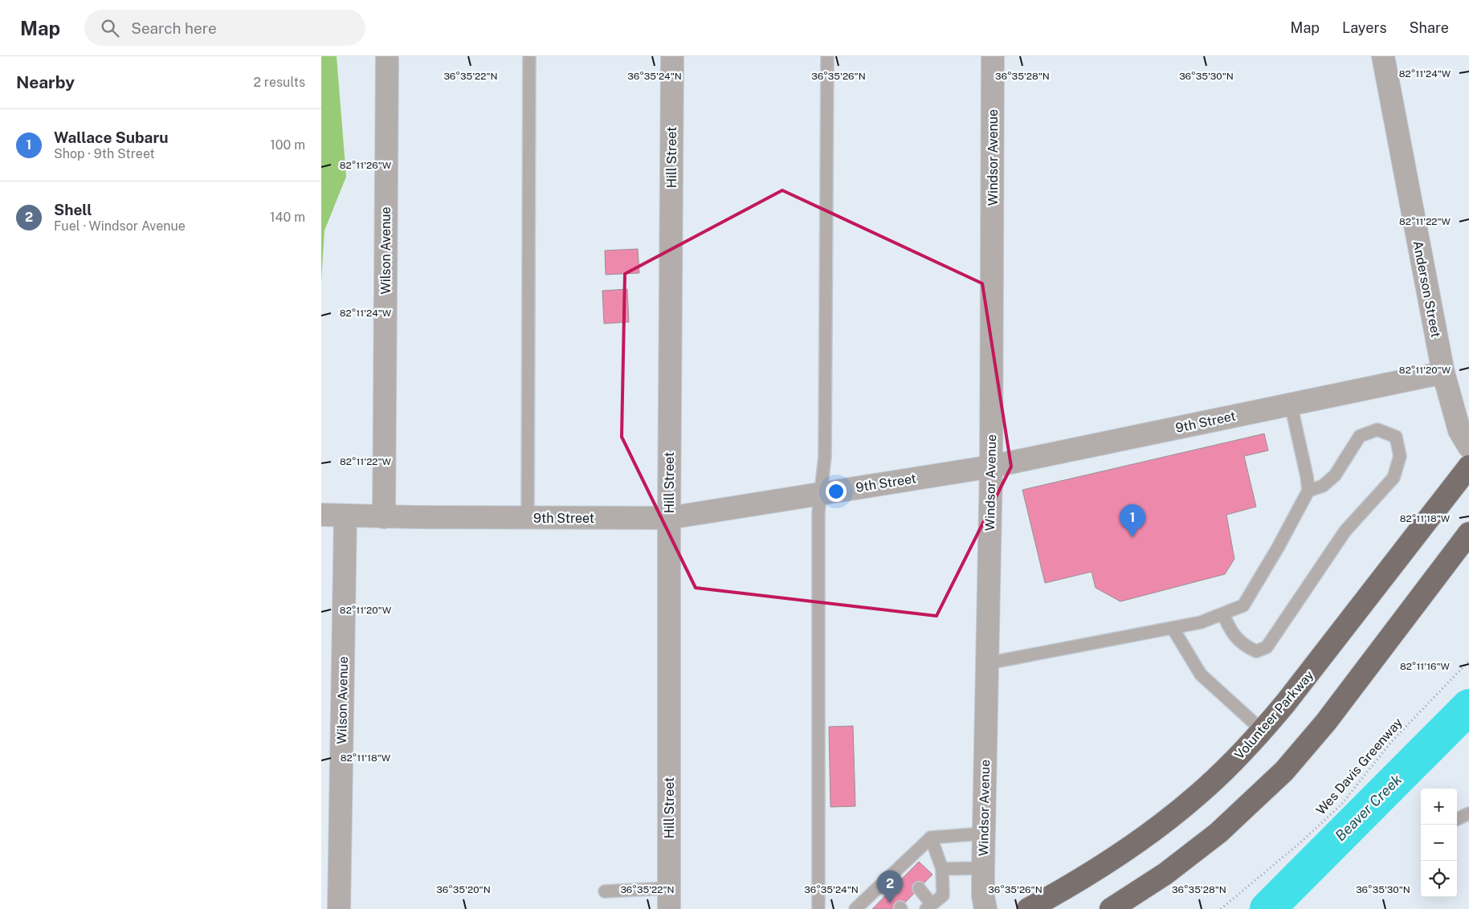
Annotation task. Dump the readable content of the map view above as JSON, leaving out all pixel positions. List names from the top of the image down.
{
  "streets": {
    "highway": ["Volunteer Parkway"],
    "street": [
      "Hill Street",
      "Windsor Avenue",
      "Wilson Avenue",
      "Anderson Street",
      "9th Street"
    ],
    "path": ["Wes Davis Greenway"]
  },
  "crossings": [
    ["Hill Street", "9th Street"],
    ["Windsor Avenue", "9th Street"],
    ["Wilson Avenue", "9th Street"],
    ["Anderson Street", "9th Street"]
  ],
  "water": ["Beaver Creek"],
  "page": {
    "header": "Map",
    "search": "Search here",
    "nav": ["Map", "Layers", "Share"],
    "heading": ["Nearby", "2 results"],
    "list": [
      {
        "mark": "1",
        "name": "Wallace Subaru",
        "note": "Shop · 9th Street",
        "value": "100 m"
      },
      {
        "mark": "2",
        "name": "Shell",
        "note": "Fuel · Windsor Avenue",
        "value": "140 m"
      }
    ],
    "pins": ["1", "2"],
    "map_buttons": ["+", "−"]
  },
  "coordinates": [
    "82°11'24\"W",
    "36°35'22\"N",
    "36°35'24\"N",
    "36°35'26\"N",
    "36°35'28\"N",
    "36°35'30\"N",
    "82°11'26\"W",
    "82°11'22\"W",
    "82°11'20\"W",
    "82°11'18\"W",
    "82°11'16\"W",
    "36°35'20\"N"
  ]
}
